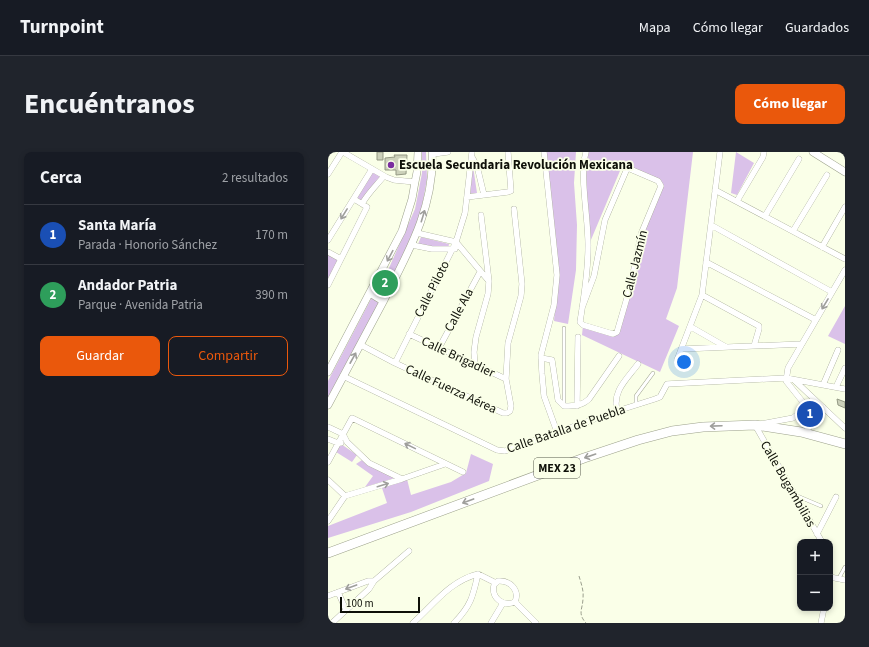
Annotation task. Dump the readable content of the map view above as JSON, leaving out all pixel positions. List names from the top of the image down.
{
  "streets": {
    "highway": ["MEX 23"],
    "street": [
      "Calle Jazmín",
      "Calle Piloto",
      "Calle Ala",
      "Calle Brigadier",
      "Calle Fuerza Aérea",
      "Calle Batalla de Puebla",
      "Calle Bugambilias"
    ]
  },
  "crossings": [
    ["Calle Piloto", "Calle Brigadier"],
    ["Calle Piloto", "Calle Fuerza Aérea"],
    ["Calle Ala", "Calle Brigadier"],
    ["Calle Brigadier", "Calle Fuerza Aérea"],
    ["MEX 23", "Calle Bugambilias"]
  ],
  "places": ["Escuela Secundaria Revolución Mexicana"],
  "scale_bar": "100 m",
  "page": {
    "header": "Turnpoint",
    "nav": ["Mapa", "Cómo llegar", "Guardados"],
    "title": "Encuéntranos",
    "buttons": [
      "Cómo llegar",
      ["Guardar", "Compartir"]
    ],
    "heading": ["Cerca", "2 resultados"],
    "list": [
      {
        "mark": "1",
        "name": "Santa María",
        "note": "Parada · Honorio Sánchez",
        "value": "170 m"
      },
      {
        "mark": "2",
        "name": "Andador Patria",
        "note": "Parque · Avenida Patria",
        "value": "390 m"
      }
    ],
    "pins": ["2", "1"],
    "map_buttons": ["+", "−"],
    "scale": "100 m"
  }
}
